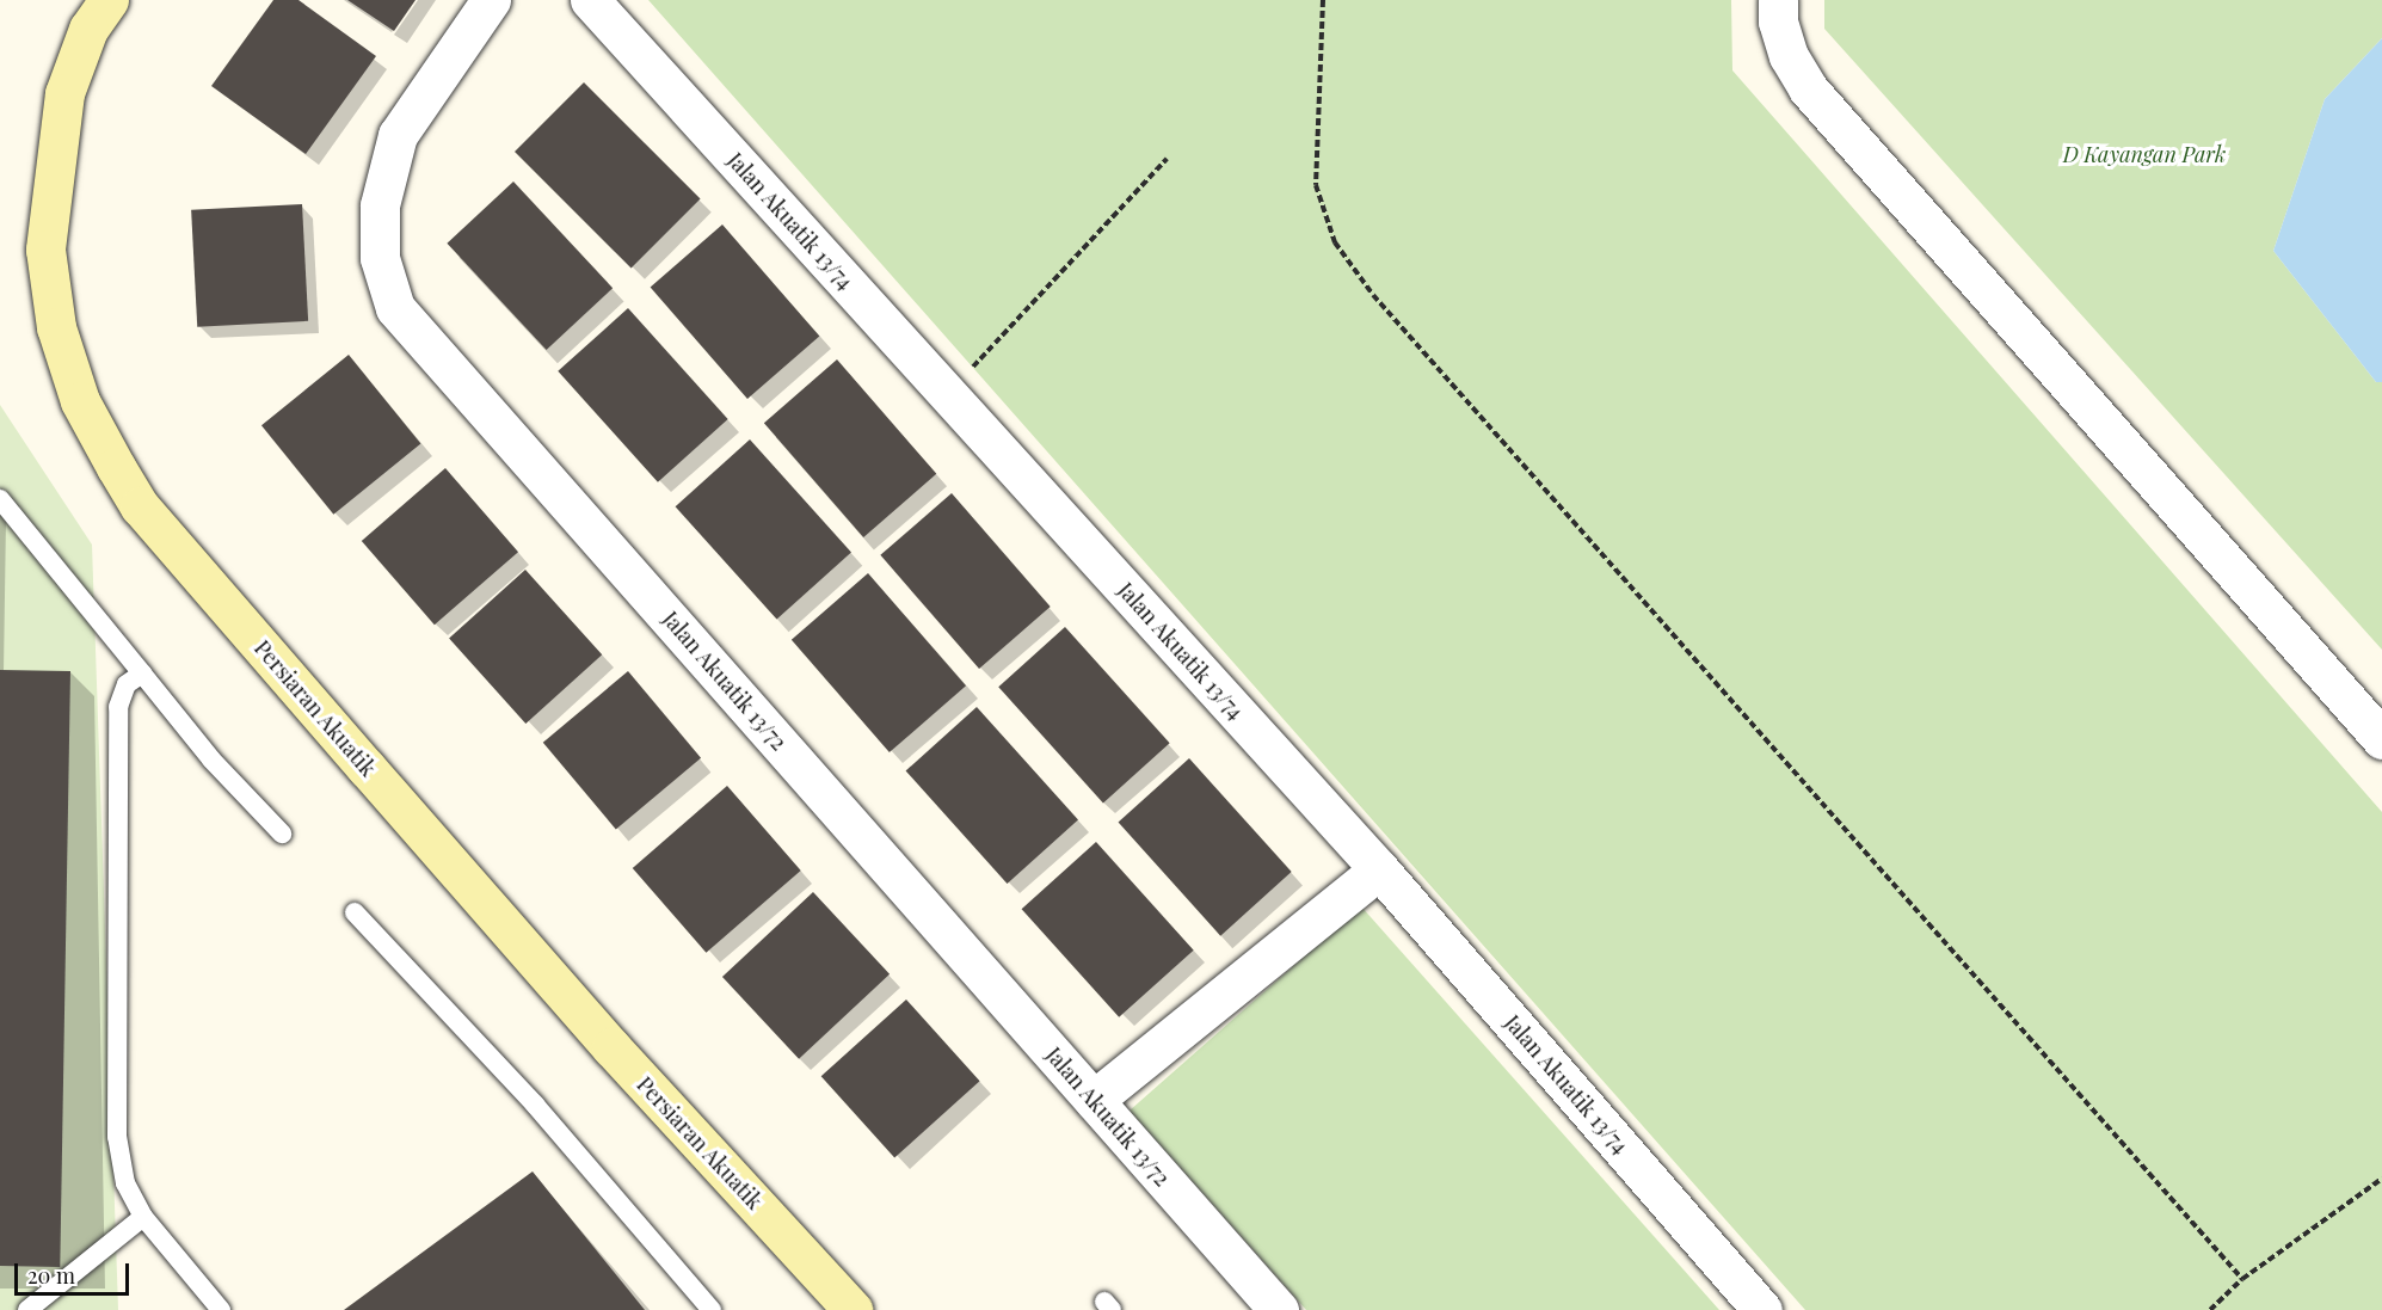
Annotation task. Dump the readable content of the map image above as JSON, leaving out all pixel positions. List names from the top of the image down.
{
  "streets": {
    "street": ["Jalan Akuatik 13/74", "Jalan Akuatik 13/72", "Persiaran Akuatik"]
  },
  "parks": ["D Kayangan Park"],
  "scale_bar": "20 m"
}
